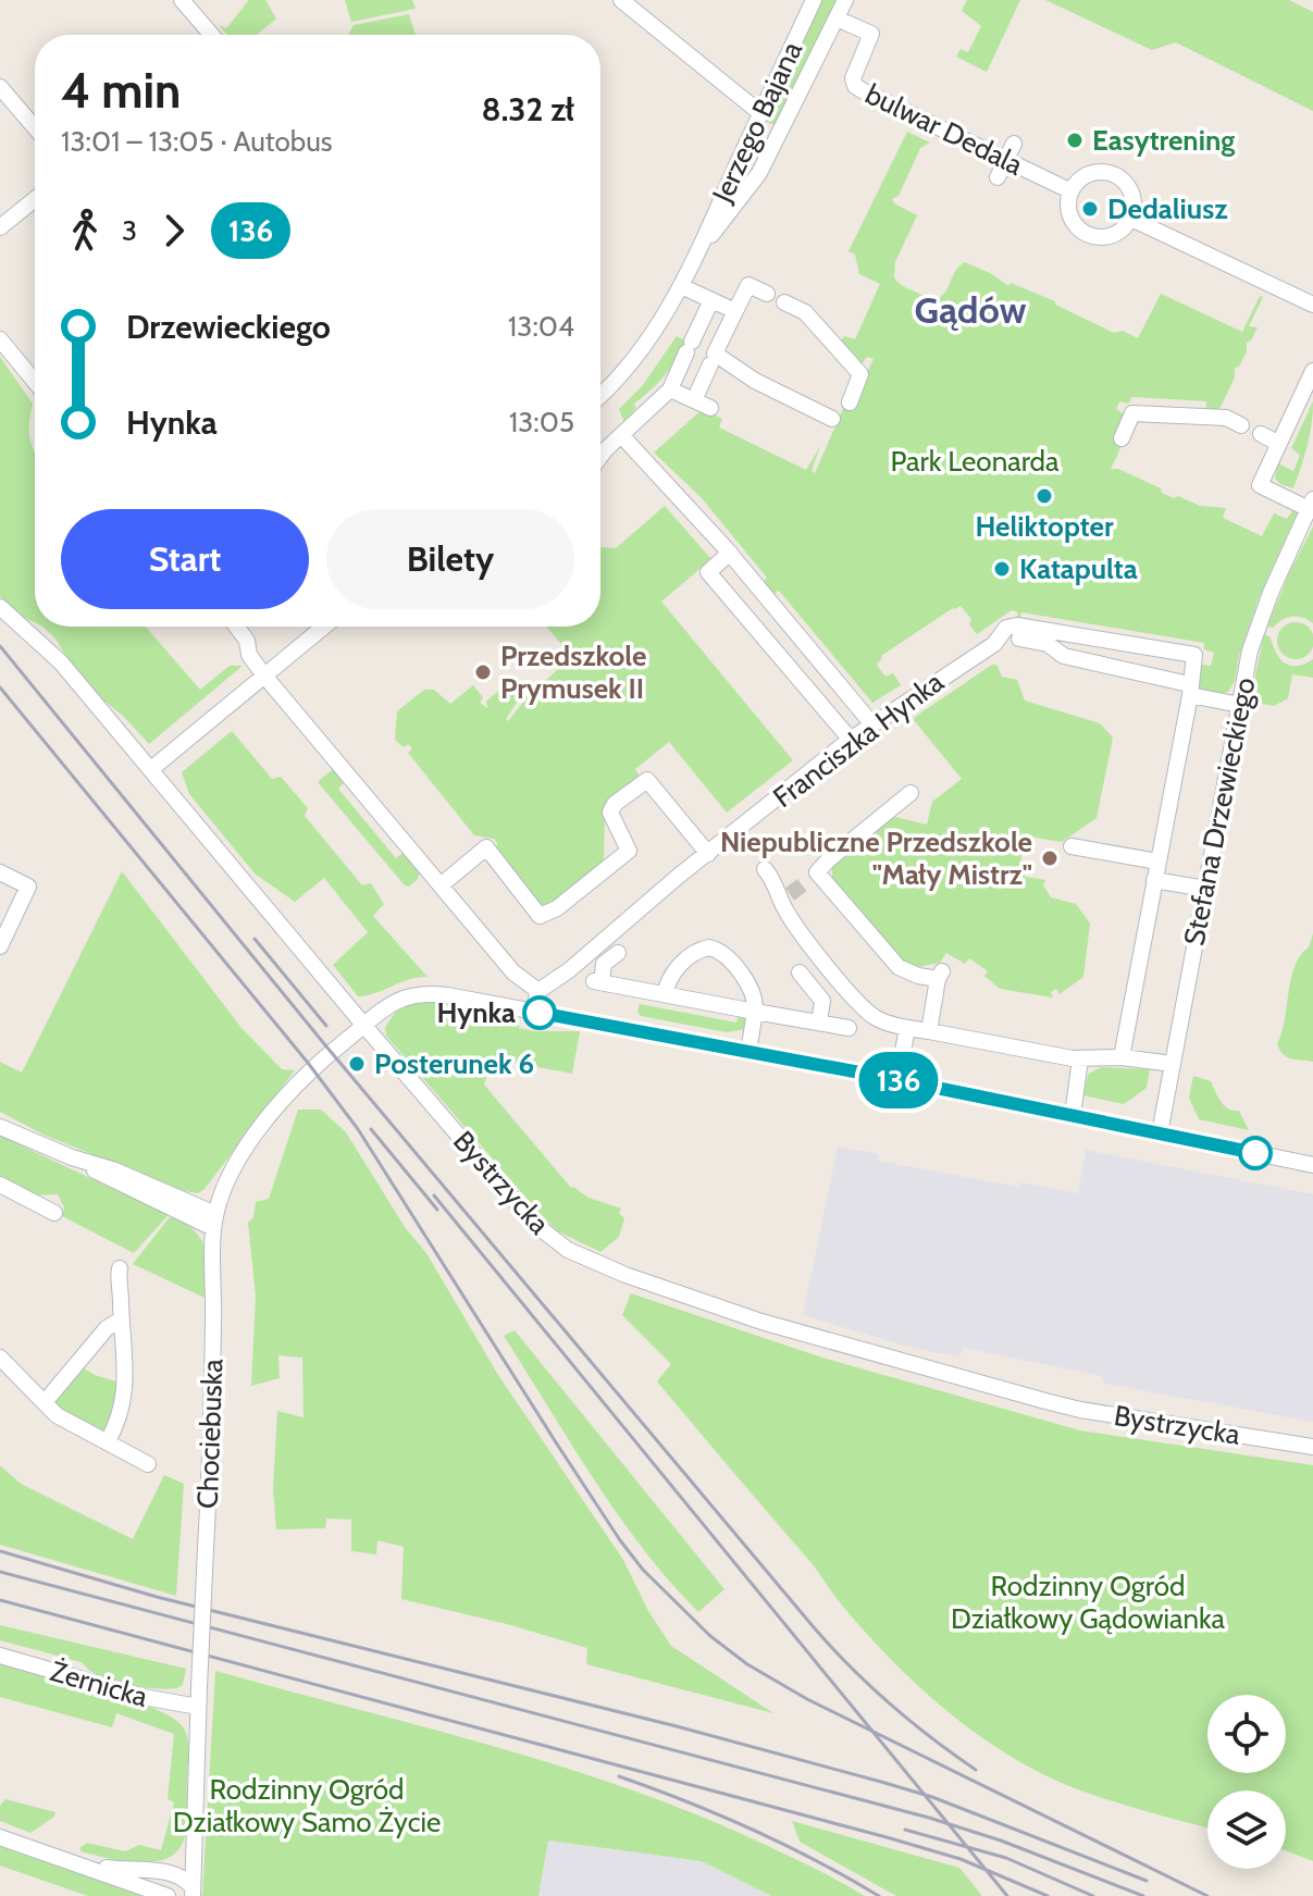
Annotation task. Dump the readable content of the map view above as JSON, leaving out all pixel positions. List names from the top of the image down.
{
  "streets": {
    "street": [
      "Jerzego Bajana",
      "bulwar Dedala",
      "Franciszka Hynka",
      "Stefana Drzewieckiego",
      "Bystrzycka",
      "Chociebuska",
      "Żernicka"
    ]
  },
  "crossings": [
    ["Jerzego Bajana", "bulwar Dedala"],
    ["Stefana Drzewieckiego", "Chociebuska"],
    ["Bystrzycka", "Chociebuska"],
    ["Chociebuska", "Żernicka"]
  ],
  "districts": ["Gądów"],
  "parks": ["Park Leonarda", "Rodzinny Ogród Działkowy Gądowianka", "Rodzinny Ogród Działkowy Samo Życie"],
  "places": [
    "Easytrening",
    "Dedaliusz",
    "Heliktopter",
    "Katapulta",
    "Przedszkole Prymusek II",
    "Niepubliczne Przedszkole \"Mały Mistrz\"",
    "Hynka",
    "Posterunek 6"
  ],
  "lines": ["bus line 136"],
  "page": {
    "on_map": "136",
    "heading": ["4 min", "13:01 – 13:05 · Autobus", "8.32 zł"],
    "legs": ["3", "136"],
    "list": [
      {
        "name": "Drzewieckiego",
        "value": "13:04"
      },
      {
        "name": "Hynka",
        "value": "13:05"
      }
    ],
    "buttons": ["Start", "Bilety"]
  }
}
